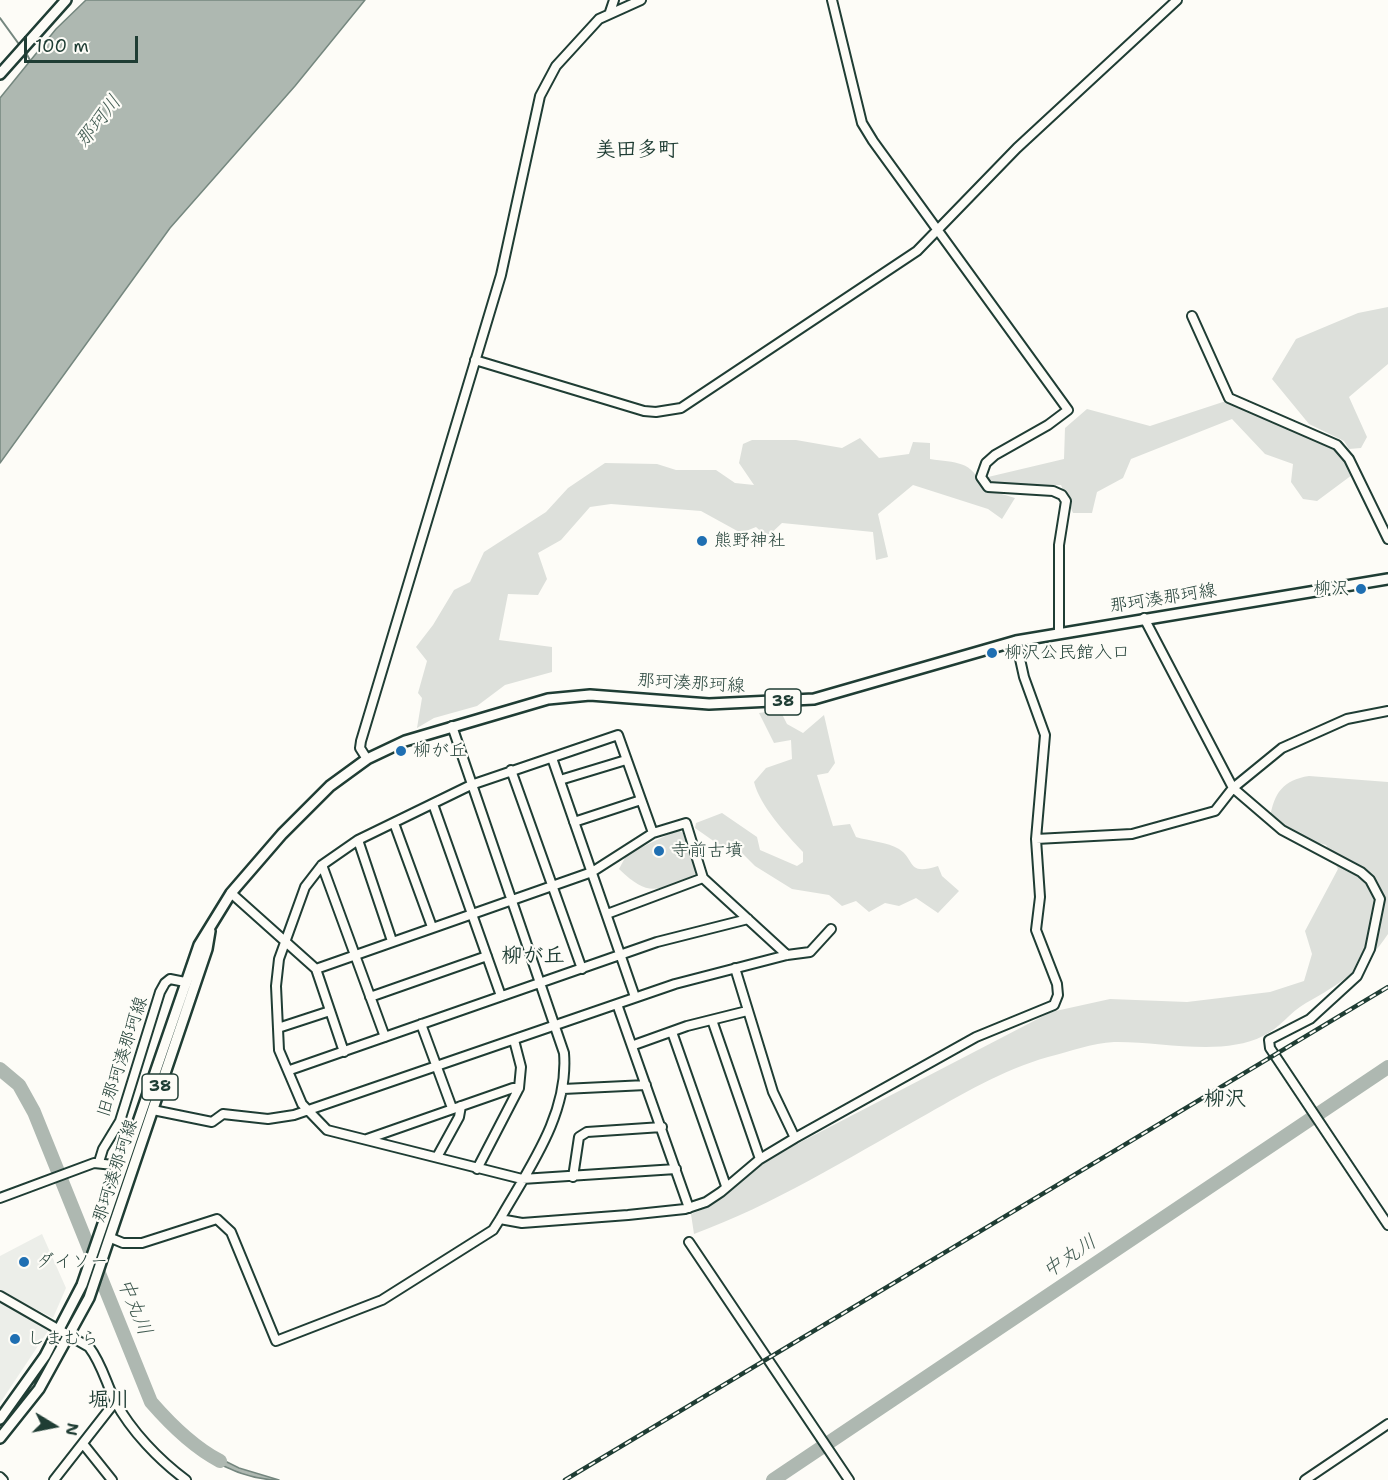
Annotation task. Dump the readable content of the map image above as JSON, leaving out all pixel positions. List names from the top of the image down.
{
  "streets": {
    "main road": ["那珂湊那珂線", "38"],
    "street": ["旧那珂湊那珂線"]
  },
  "crossings": [
    ["那珂湊那珂線", "旧那珂湊那珂線"]
  ],
  "districts": [
    "美田多町",
    "柳が丘",
    "柳沢",
    "堀川"
  ],
  "water": ["那珂川", "中丸川"],
  "places": [
    "熊野神社",
    "柳沢",
    "柳沢公民館入口",
    "柳が丘",
    "寺前古墳",
    "ダイソー",
    "しまむら"
  ],
  "scale_bar": "100 m",
  "north": "right"
}
